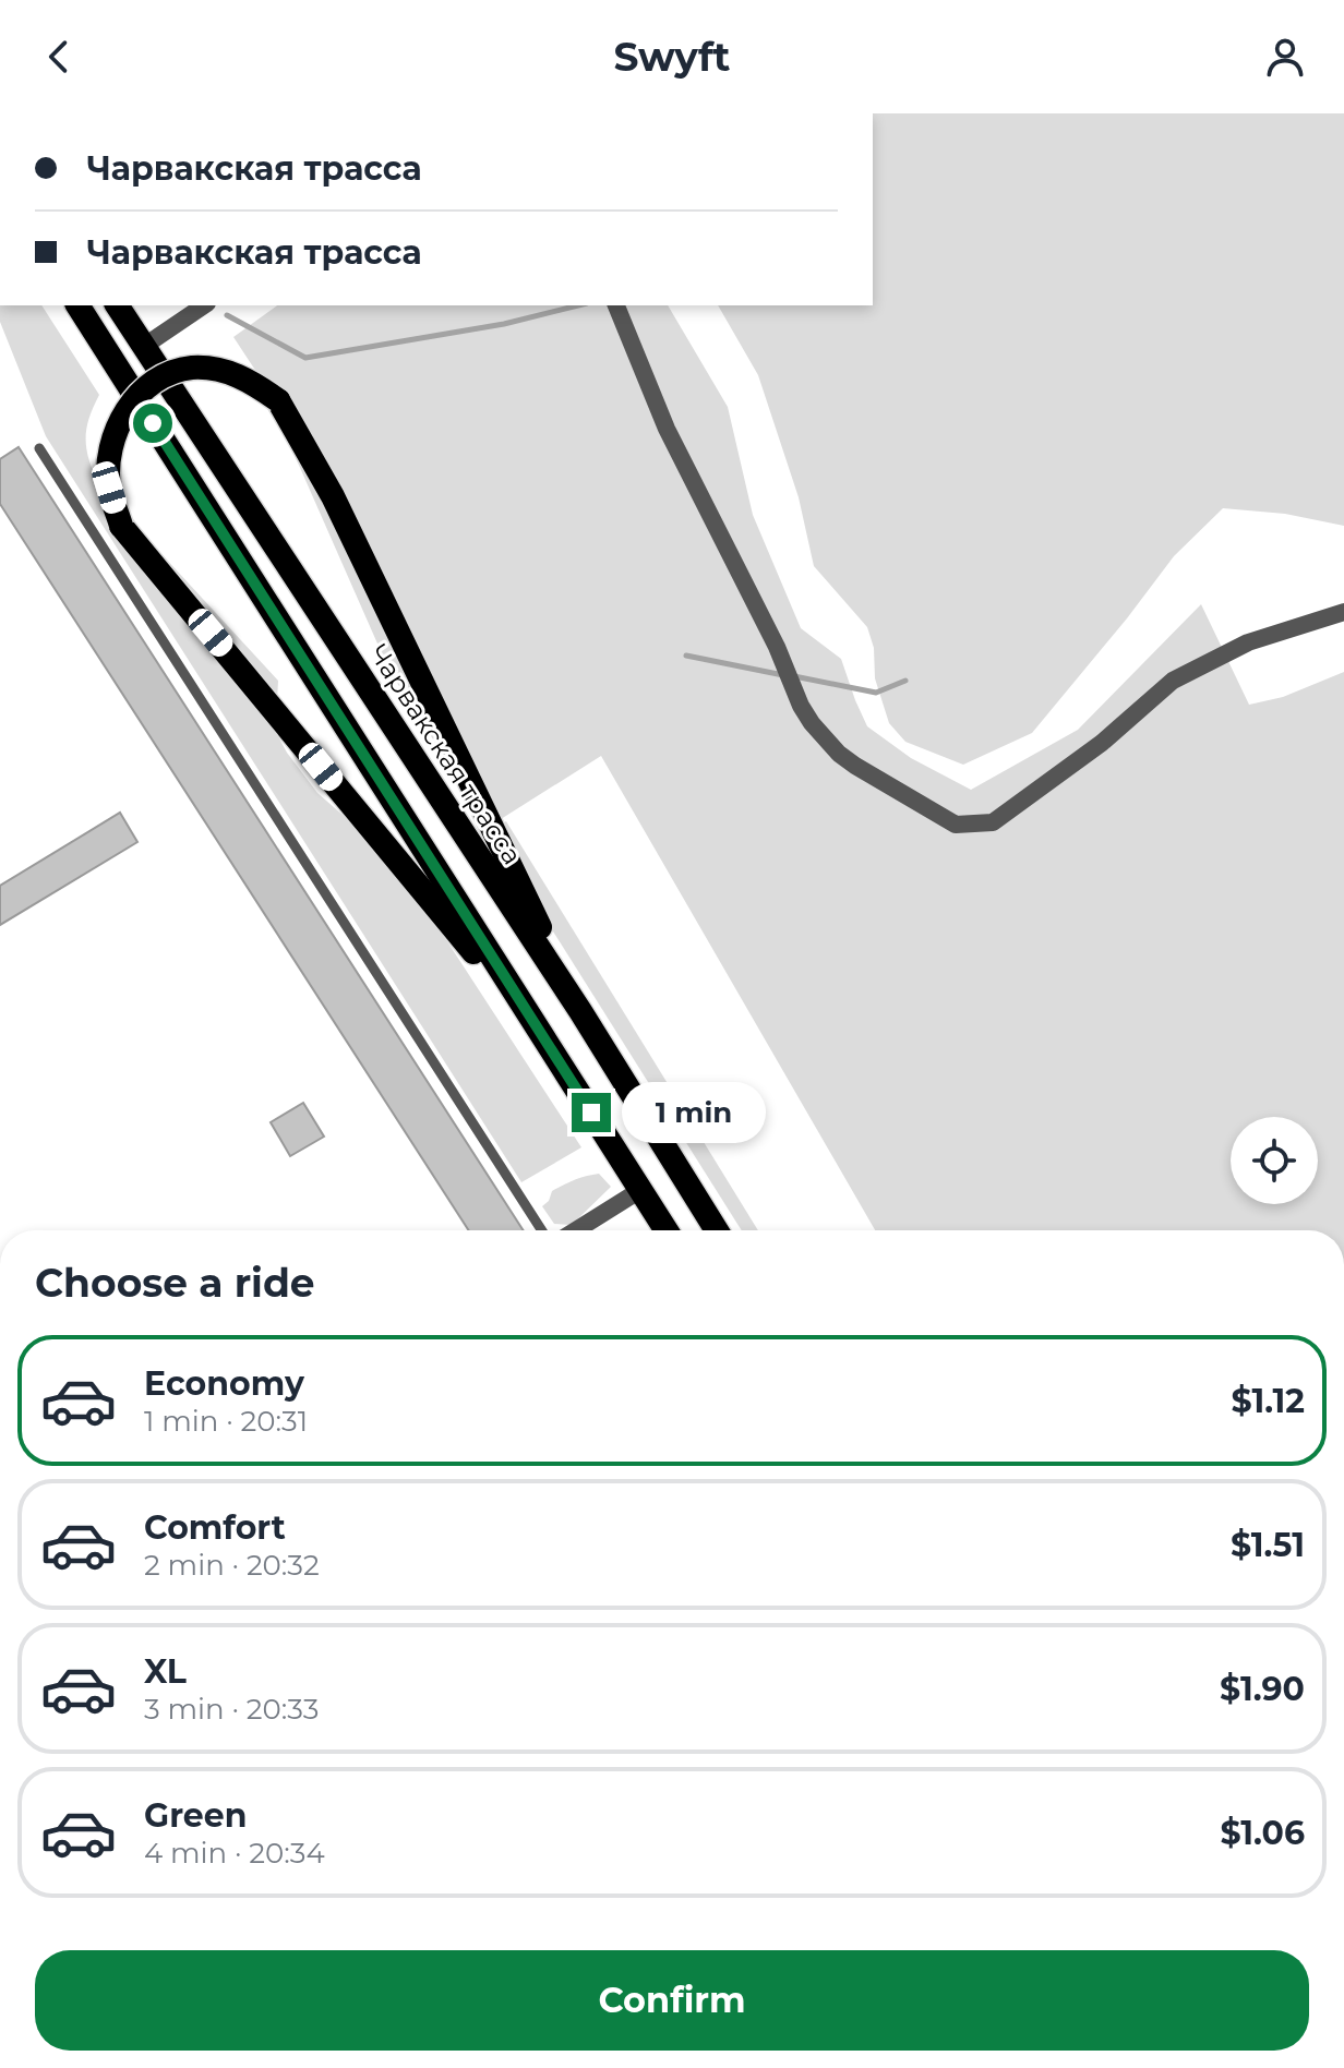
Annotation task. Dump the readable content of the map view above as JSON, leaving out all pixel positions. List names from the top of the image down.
{
  "streets": {
    "highway": ["Чарвакская трасса"]
  },
  "page": {
    "header": "Swyft",
    "banner": ["Чарвакская трасса", "Чарвакская трасса"],
    "bubble": "1 min",
    "heading": "Choose a ride",
    "list": [
      {
        "name": "Economy",
        "note": "1 min · 20:31",
        "value": "$1.12"
      },
      {
        "name": "Comfort",
        "note": "2 min · 20:32",
        "value": "$1.51"
      },
      {
        "name": "XL",
        "note": "3 min · 20:33",
        "value": "$1.90"
      },
      {
        "name": "Green",
        "note": "4 min · 20:34",
        "value": "$1.06"
      }
    ],
    "buttons": "Confirm"
  }
}
